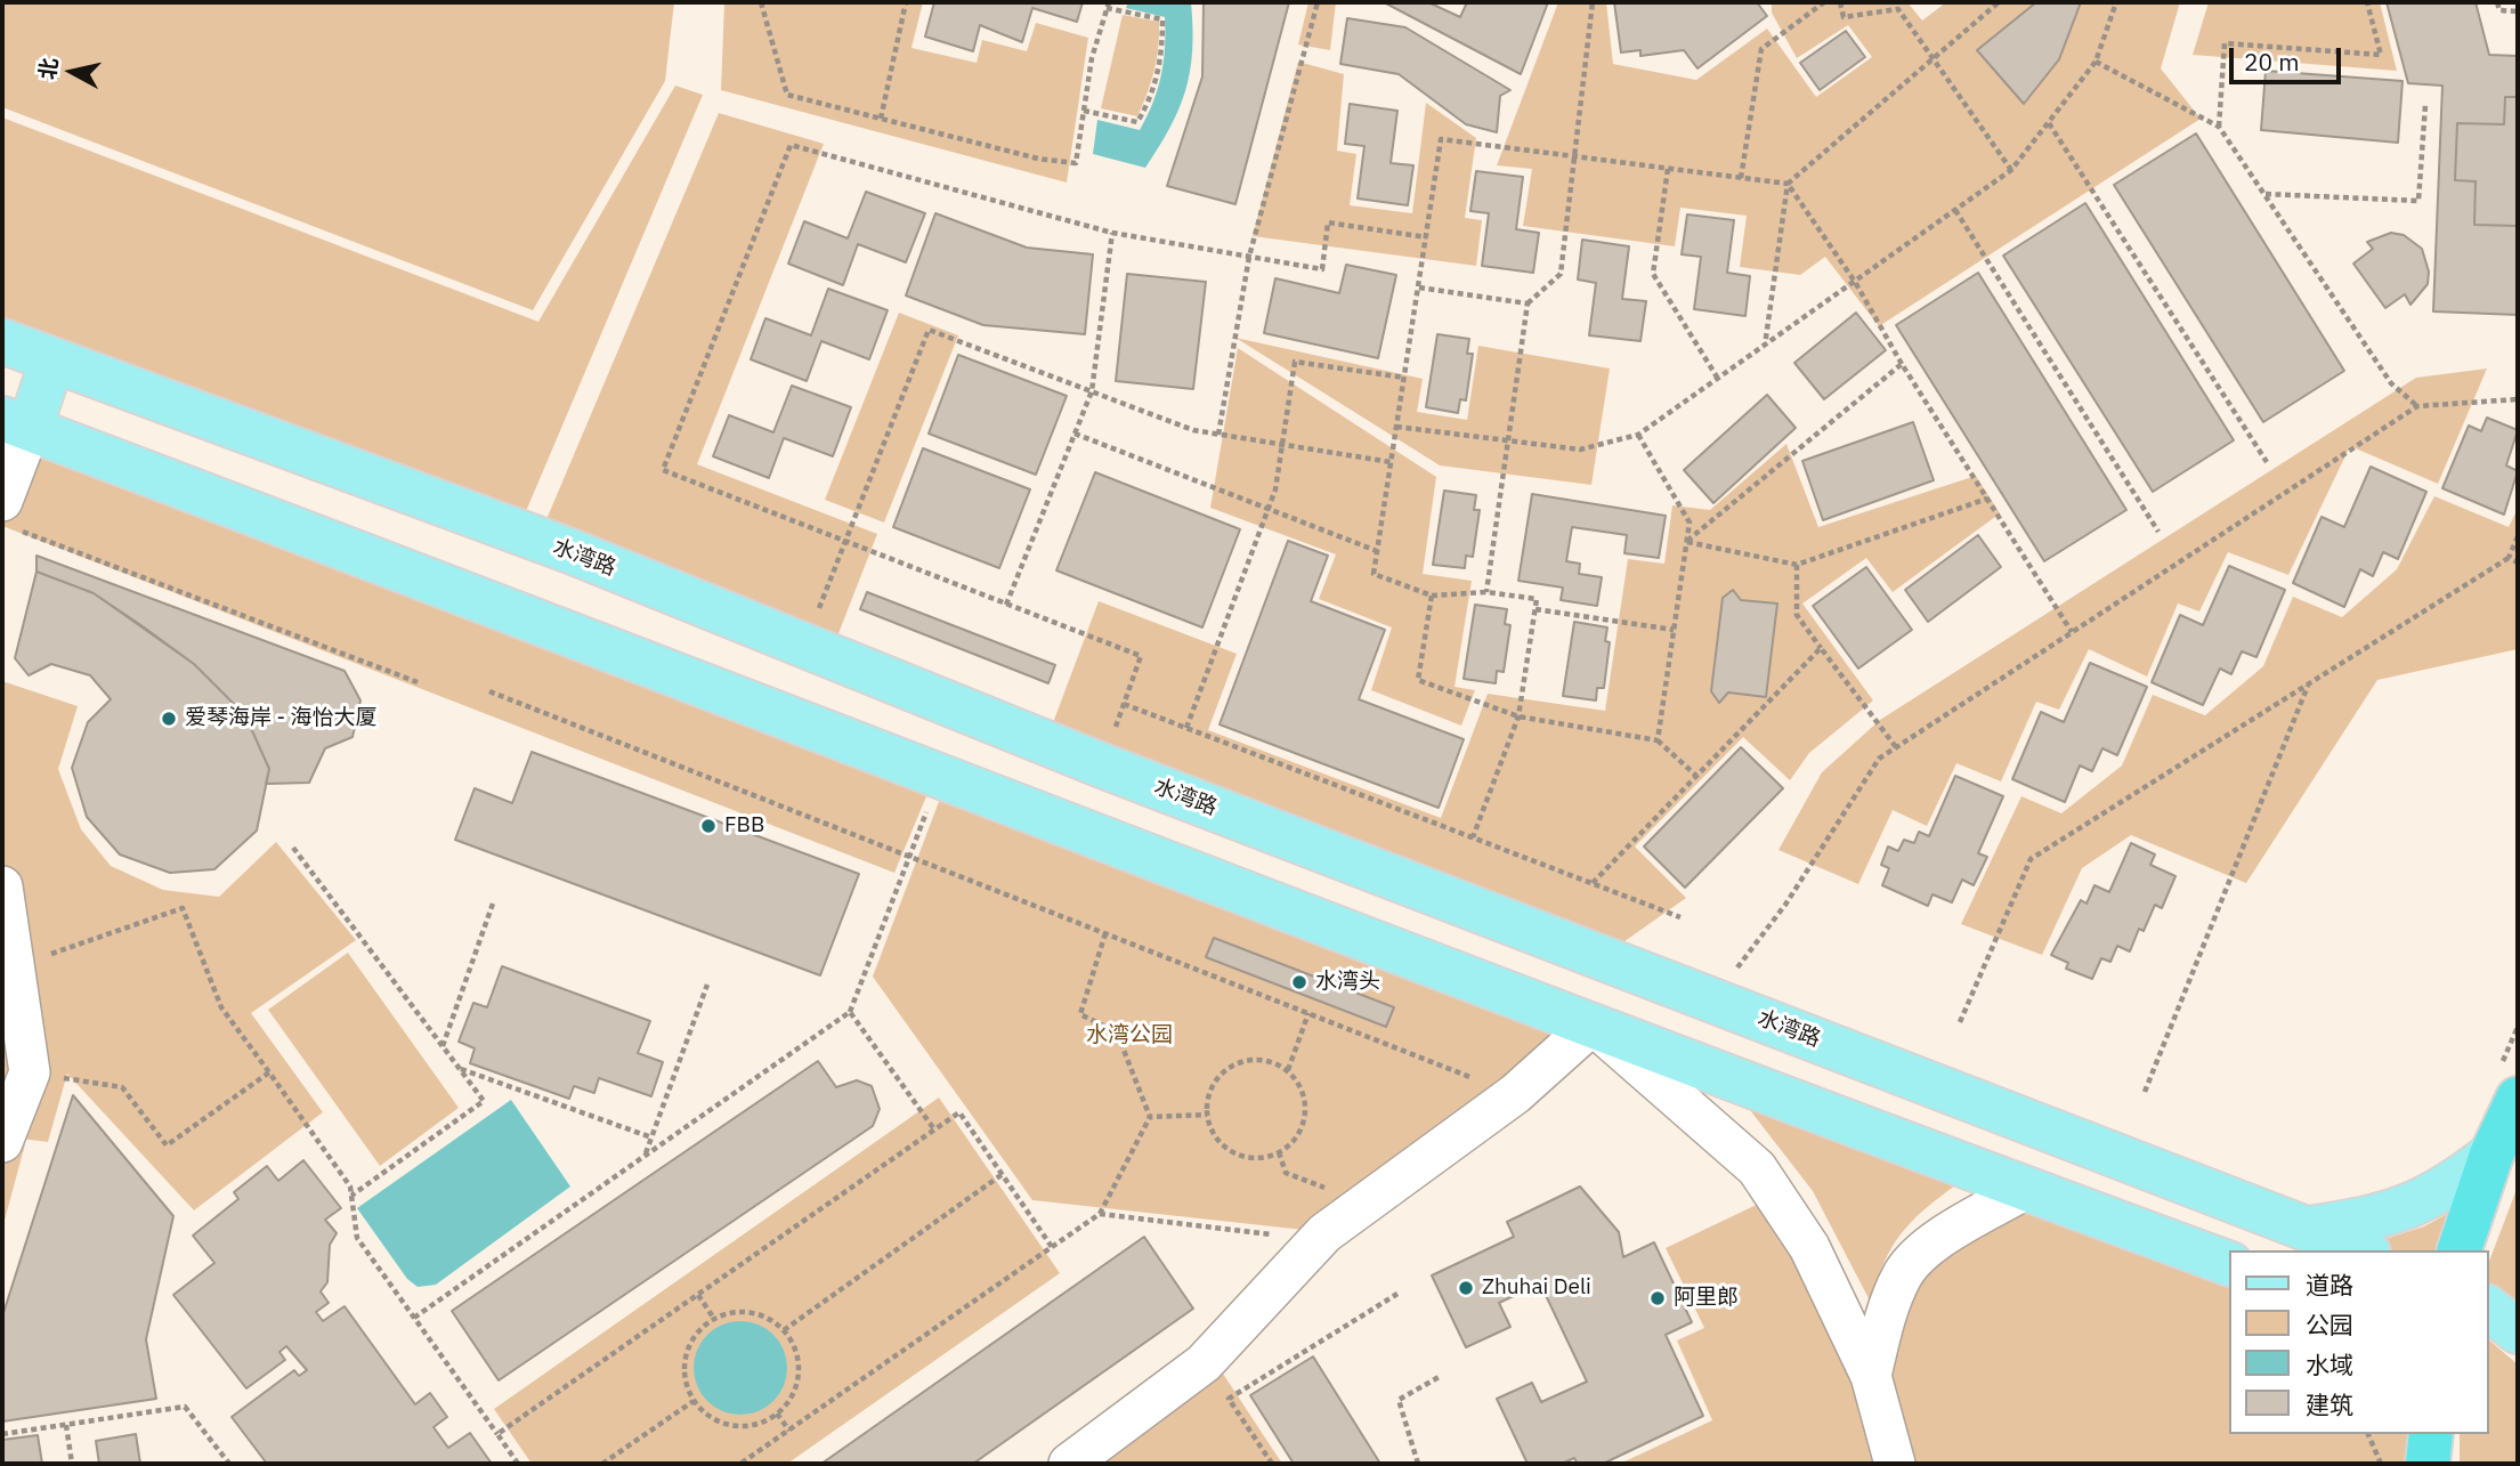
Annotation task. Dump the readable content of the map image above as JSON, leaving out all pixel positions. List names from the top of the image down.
{
  "streets": {
    "main road": ["水湾路"]
  },
  "parks": ["水湾公园"],
  "places": [
    "爱琴海岸 - 海怡大厦",
    "FBB",
    "水湾头",
    "Zhuhai Deli",
    "阿里郎"
  ],
  "legend": [
    "道路",
    "公园",
    "水域",
    "建筑"
  ],
  "scale_bar": "20 m",
  "north": "left"
}
